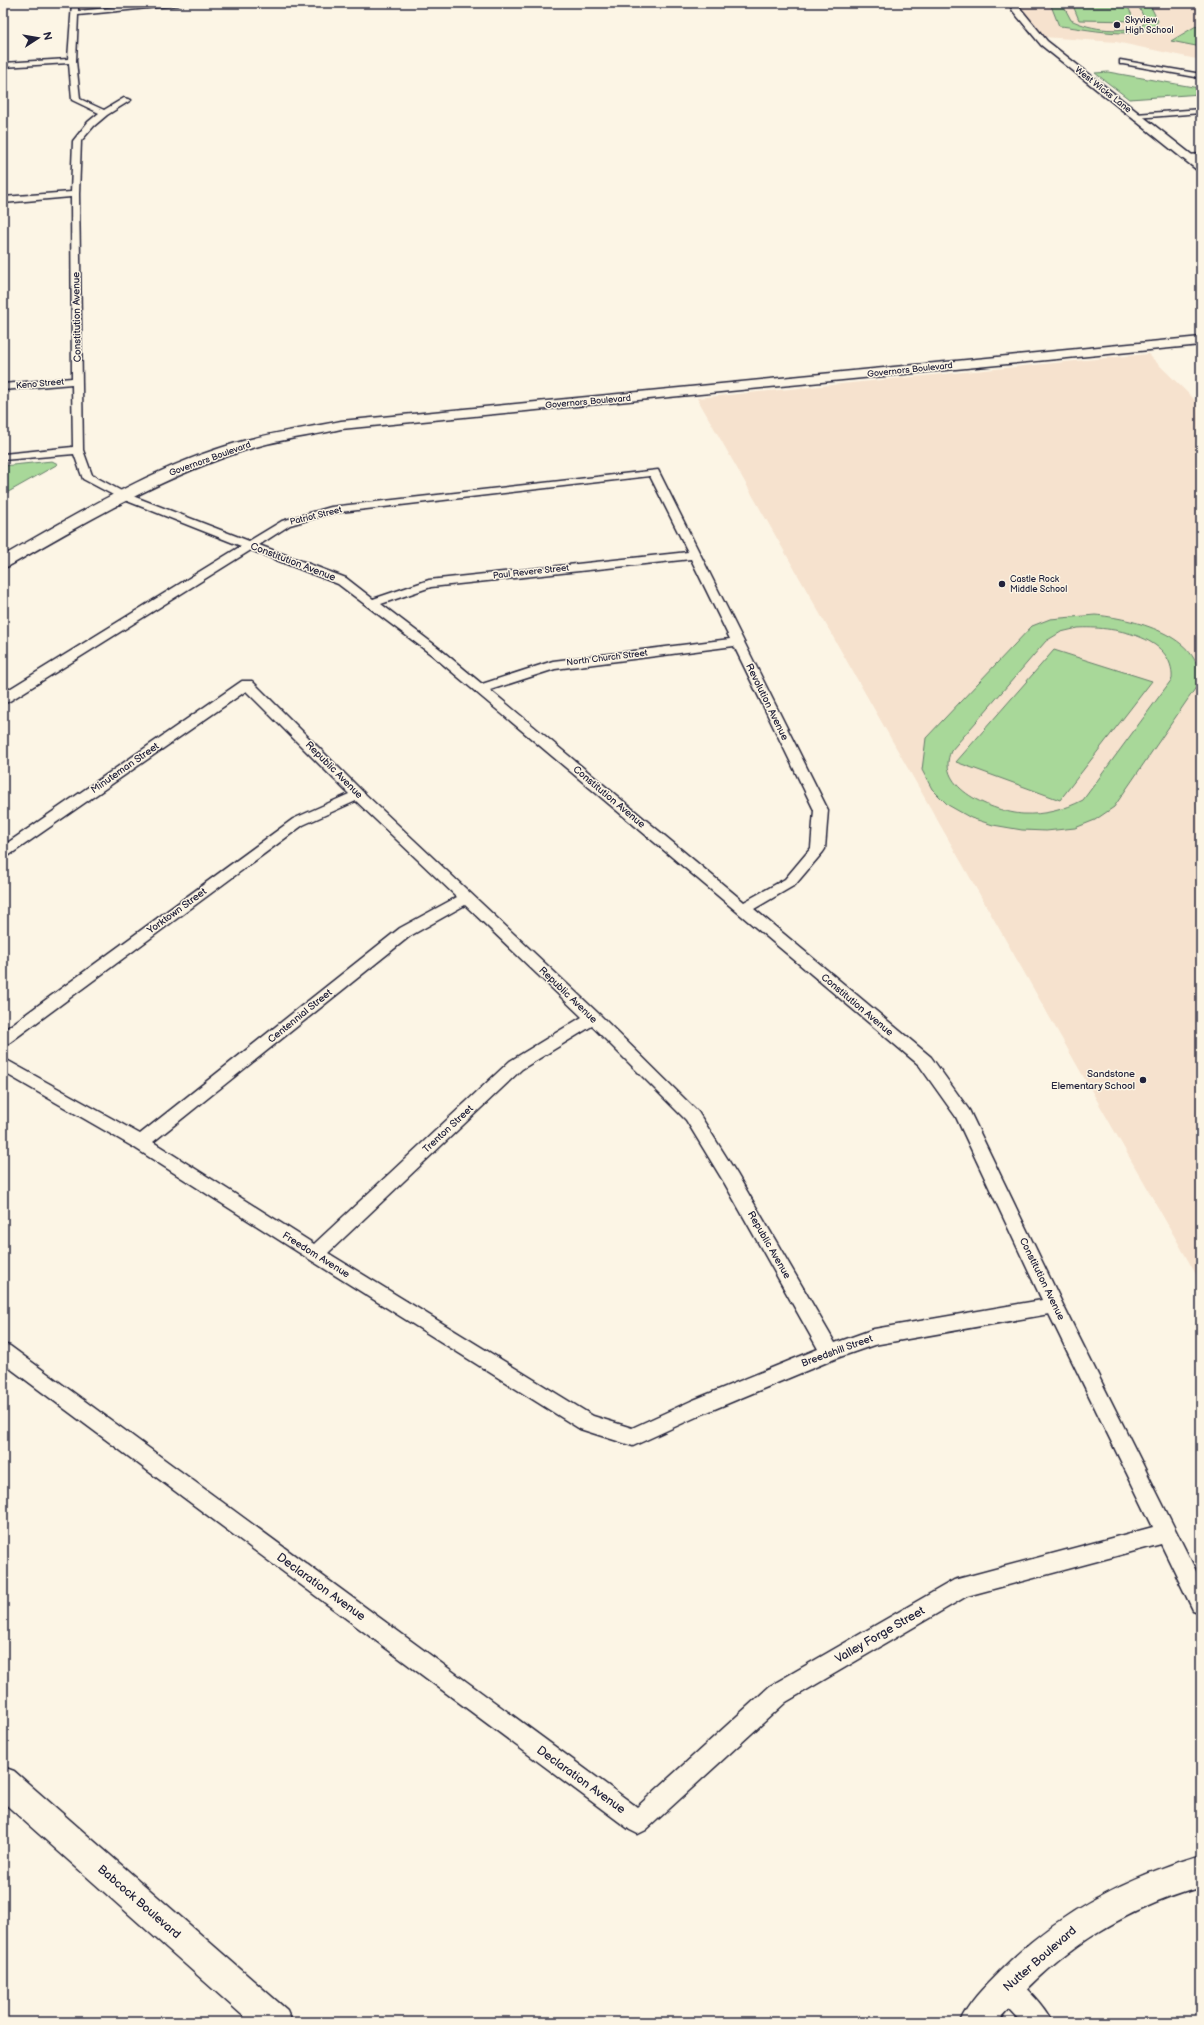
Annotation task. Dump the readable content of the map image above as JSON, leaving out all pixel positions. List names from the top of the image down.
{
  "streets": {
    "main road": ["West Wicks Lane", "Governors Boulevard"],
    "street": [
      "Constitution Avenue",
      "Keno Street",
      "Patriot Street",
      "Paul Revere Street",
      "North Church Street",
      "Revolution Avenue",
      "Minuteman Street",
      "Republic Avenue",
      "Yorktown Street",
      "Centennial Street",
      "Trenton Street",
      "Freedom Avenue",
      "Breedshill Street",
      "Declaration Avenue",
      "Valley Forge Street",
      "Babcock Boulevard",
      "Nutter Boulevard"
    ]
  },
  "crossings": [
    ["Constitution Avenue", "Governors Boulevard"],
    ["Constitution Avenue", "Keno Street"],
    ["Constitution Avenue", "Patriot Street"],
    ["Constitution Avenue", "Paul Revere Street"],
    ["Constitution Avenue", "North Church Street"],
    ["Constitution Avenue", "Revolution Avenue"],
    ["Constitution Avenue", "Breedshill Street"],
    ["Constitution Avenue", "Valley Forge Street"],
    ["Patriot Street", "Revolution Avenue"],
    ["Paul Revere Street", "Revolution Avenue"],
    ["North Church Street", "Revolution Avenue"],
    ["Minuteman Street", "Republic Avenue"],
    ["Republic Avenue", "Yorktown Street"],
    ["Republic Avenue", "Centennial Street"],
    ["Republic Avenue", "Trenton Street"],
    ["Republic Avenue", "Breedshill Street"],
    ["Centennial Street", "Freedom Avenue"],
    ["Trenton Street", "Freedom Avenue"],
    ["Freedom Avenue", "Breedshill Street"],
    ["Declaration Avenue", "Valley Forge Street"]
  ],
  "places": ["Skyview High School", "Castle Rock Middle School", "Sandstone Elementary School"],
  "north": "right"
}
